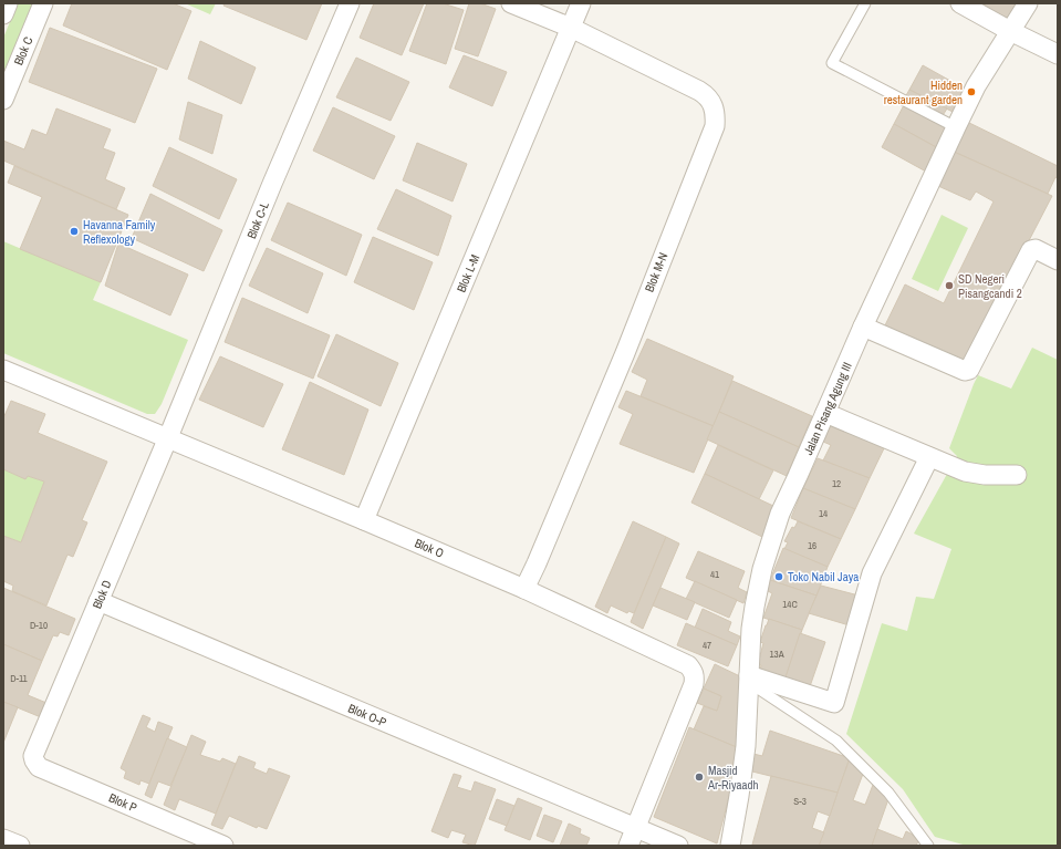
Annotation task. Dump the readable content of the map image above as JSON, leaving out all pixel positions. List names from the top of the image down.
{
  "streets": {
    "street": [
      "Blok C",
      "Blok C-L",
      "Blok M-N",
      "Blok L-M",
      "Jalan Pisang Agung III",
      "Blok O",
      "Blok D",
      "Blok O-P",
      "Blok P"
    ]
  },
  "crossings": [
    ["Blok C-L", "Blok O"],
    ["Blok C-L", "Blok D"],
    ["Blok M-N", "Blok L-M"],
    ["Blok M-N", "Blok O"],
    ["Blok L-M", "Blok O"],
    ["Blok O", "Blok D"],
    ["Blok O", "Blok O-P"],
    ["Blok D", "Blok O-P"],
    ["Blok D", "Blok P"]
  ],
  "places": [
    "Hidden restaurant garden",
    "Havanna Family Reflexology",
    "SD Negeri Pisangcandi 2",
    "Toko Nabil Jaya",
    "Masjid Ar-Riyaadh"
  ],
  "house_numbers": [
    "12",
    "14",
    "16",
    "41",
    "14C",
    "D-10",
    "47",
    "13A",
    "D-11",
    "S-3"
  ]
}
